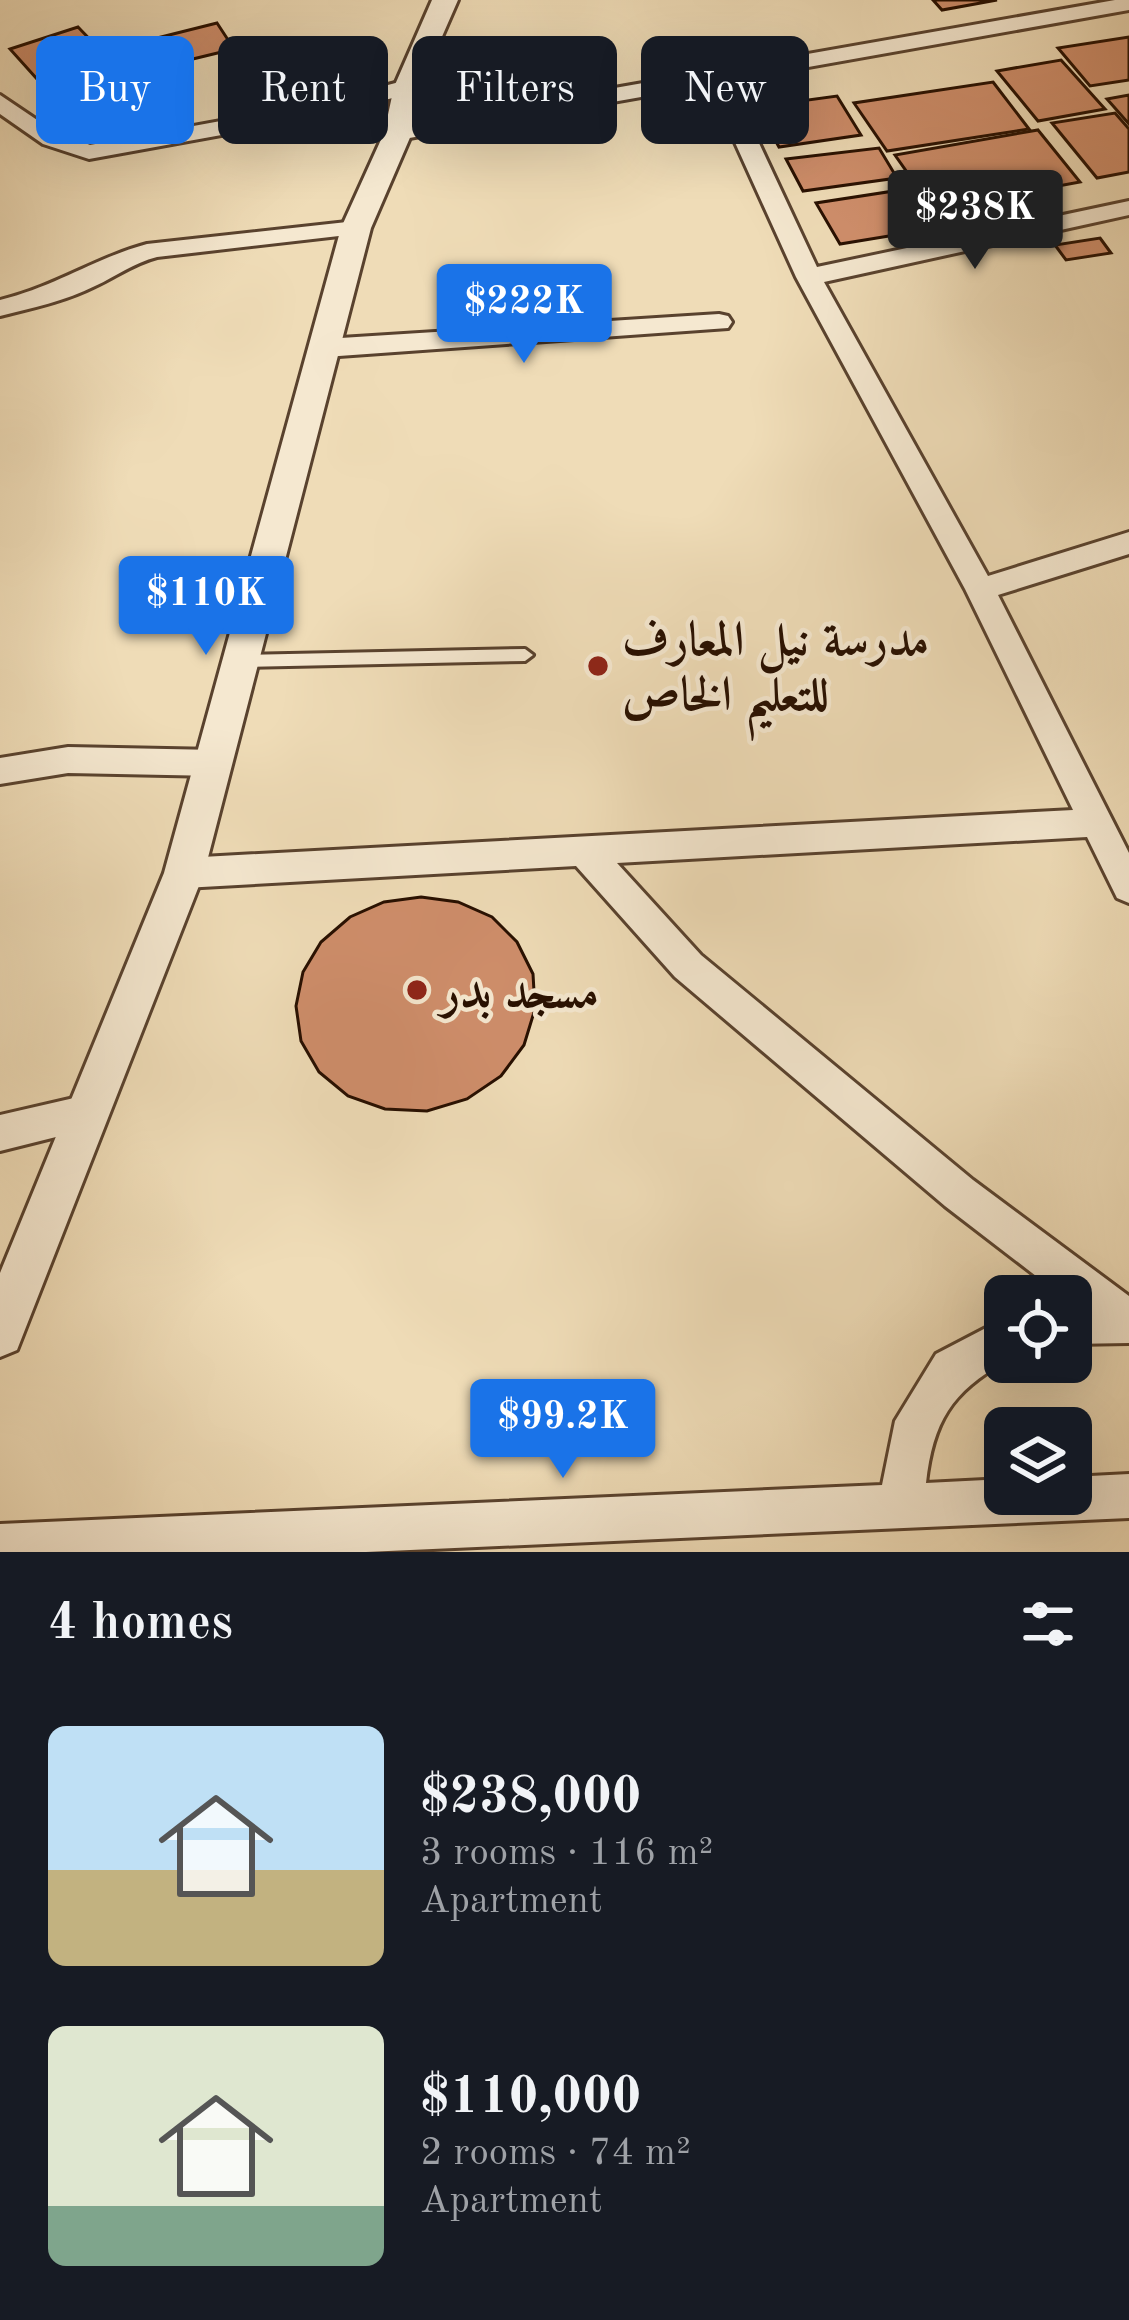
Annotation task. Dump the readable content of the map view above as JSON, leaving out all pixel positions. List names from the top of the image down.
{
  "places": ["مدرسة نيل المعارف للتعليم الخاص", "مسجد بدر"],
  "page": {
    "chip": [
      "Buy",
      "Rent",
      "Filters",
      "New"
    ],
    "price": [
      "$238K",
      "$222K",
      "$110K",
      "$99.2K"
    ],
    "heading": "4 homes",
    "list": [
      {
        "name": "$238,000",
        "note": "3 rooms · 116 m² · Apartment"
      },
      {
        "name": "$110,000",
        "note": "2 rooms · 74 m² · Apartment"
      }
    ]
  }
}
